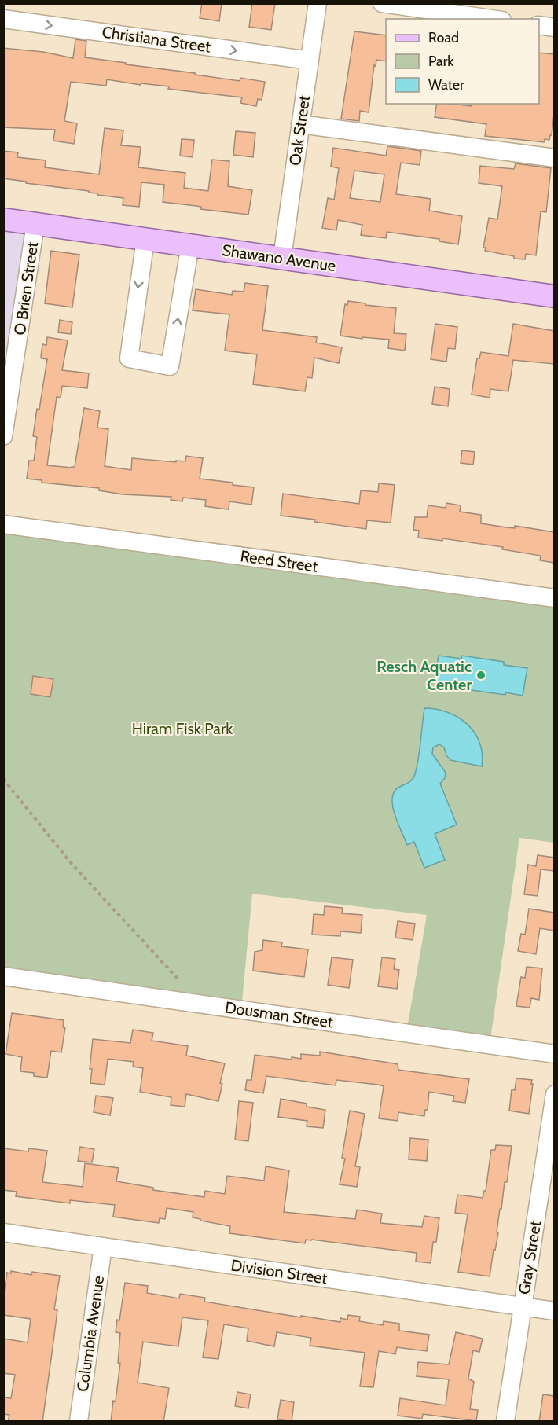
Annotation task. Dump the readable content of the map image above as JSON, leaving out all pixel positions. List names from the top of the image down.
{
  "streets": {
    "main road": ["Shawano Avenue"],
    "street": [
      "Christiana Street",
      "Oak Street",
      "O Brien Street",
      "Reed Street",
      "Dousman Street",
      "Gray Street",
      "Division Street",
      "Columbia Avenue"
    ]
  },
  "crossings": [
    ["Christiana Street", "Oak Street"],
    ["Oak Street", "Shawano Avenue"],
    ["Shawano Avenue", "O Brien Street"],
    ["Gray Street", "Division Street"],
    ["Division Street", "Columbia Avenue"]
  ],
  "one_way": ["Christiana Street"],
  "parks": ["Hiram Fisk Park"],
  "places": ["Resch Aquatic Center"],
  "legend": ["Road", "Park", "Water"]
}
